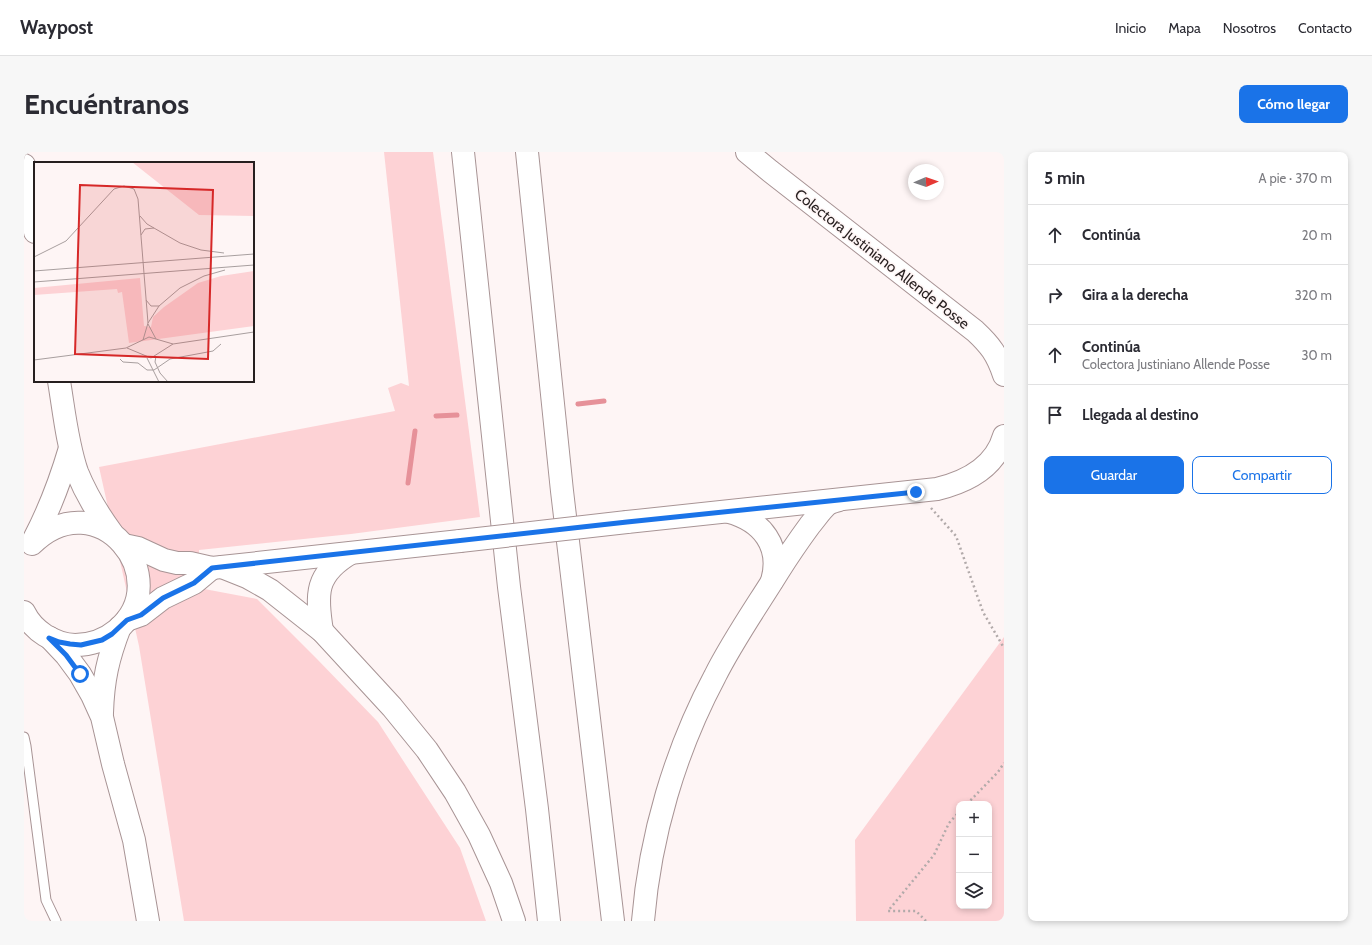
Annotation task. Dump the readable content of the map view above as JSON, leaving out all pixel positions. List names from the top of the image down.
{
  "streets": {
    "main road": ["Colectora Justiniano Allende Posse"]
  },
  "north": "right",
  "page": {
    "header": "Waypost",
    "nav": [
      "Inicio",
      "Mapa",
      "Nosotros",
      "Contacto"
    ],
    "buttons": [
      "Cómo llegar",
      ["Guardar", "Compartir"]
    ],
    "title": "Encuéntranos",
    "heading": ["5 min", "A pie · 370 m"],
    "list": [
      ["Continúa", "20 m"],
      ["Gira a la derecha", "320 m"],
      ["Continúa", "Colectora Justiniano Allende Posse", "30 m"],
      "Llegada al destino"
    ],
    "map_buttons": ["+", "−"]
  }
}
